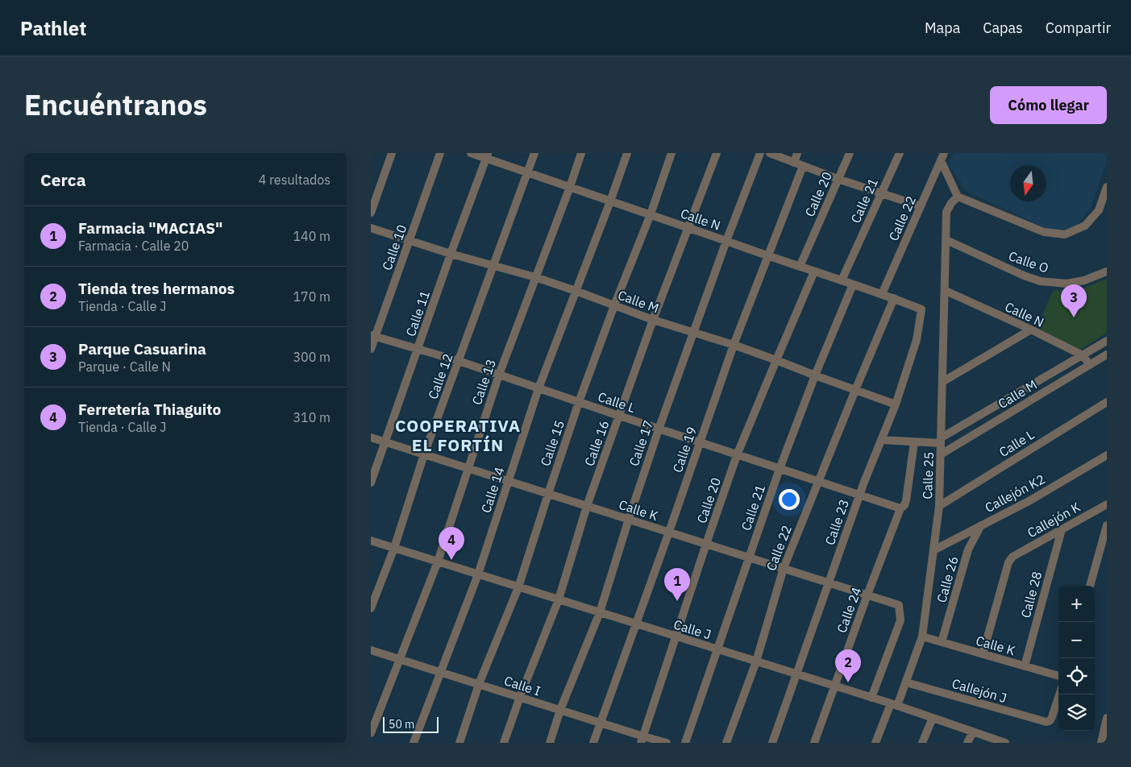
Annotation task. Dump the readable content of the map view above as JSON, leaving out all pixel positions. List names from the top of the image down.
{
  "streets": {
    "street": [
      "Calle 20",
      "Calle 21",
      "Calle 22",
      "Calle N",
      "Calle 10",
      "Calle O",
      "Calle M",
      "Calle 11",
      "Calle 12",
      "Calle 13",
      "Calle L",
      "Calle 15",
      "Calle 16",
      "Calle 17",
      "Calle 19",
      "Calle 25",
      "Calle 14",
      "Callejón K2",
      "Calle K",
      "Callejón K",
      "Calle 23",
      "Calle 26",
      "Calle 28",
      "Calle 24",
      "Calle J",
      "Calle I",
      "Callejón J"
    ]
  },
  "crossings": [
    ["Calle 20", "Calle N"],
    ["Calle 20", "Calle M"],
    ["Calle 20", "Calle L"],
    ["Calle 20", "Calle K"],
    ["Calle 20", "Calle J"],
    ["Calle 20", "Calle I"],
    ["Calle 21", "Calle N"],
    ["Calle 21", "Calle M"],
    ["Calle 21", "Calle L"],
    ["Calle 21", "Calle K"],
    ["Calle 21", "Calle J"],
    ["Calle 22", "Calle N"],
    ["Calle 22", "Calle M"],
    ["Calle 22", "Calle L"],
    ["Calle 22", "Calle K"],
    ["Calle 22", "Calle J"],
    ["Calle N", "Calle M"],
    ["Calle N", "Calle 11"],
    ["Calle N", "Calle 12"],
    ["Calle N", "Calle 13"],
    ["Calle N", "Calle 15"],
    ["Calle N", "Calle 16"],
    ["Calle N", "Calle 17"],
    ["Calle N", "Calle 19"],
    ["Calle N", "Calle 25"],
    ["Calle N", "Calle 14"],
    ["Calle N", "Calle 23"],
    ["Calle 10", "Calle M"],
    ["Calle 10", "Calle L"],
    ["Calle O", "Calle 25"],
    ["Calle M", "Calle 11"],
    ["Calle M", "Calle 12"],
    ["Calle M", "Calle 13"],
    ["Calle M", "Calle 15"],
    ["Calle M", "Calle 16"],
    ["Calle M", "Calle 17"],
    ["Calle M", "Calle 19"],
    ["Calle M", "Calle 25"],
    ["Calle M", "Calle 14"],
    ["Calle M", "Calle 23"],
    ["Calle 11", "Calle L"],
    ["Calle 11", "Calle K"],
    ["Calle 12", "Calle L"],
    ["Calle 12", "Calle K"],
    ["Calle 12", "Calle J"],
    ["Calle 13", "Calle L"],
    ["Calle 13", "Calle K"],
    ["Calle 13", "Calle J"],
    ["Calle 13", "Calle I"],
    ["Calle L", "Calle 15"],
    ["Calle L", "Calle 16"],
    ["Calle L", "Calle 17"],
    ["Calle L", "Calle 19"],
    ["Calle L", "Calle 25"],
    ["Calle L", "Calle 14"],
    ["Calle L", "Calle 23"],
    ["Calle L", "Calle 24"],
    ["Calle 15", "Calle K"],
    ["Calle 15", "Calle J"],
    ["Calle 15", "Calle I"],
    ["Calle 16", "Calle K"],
    ["Calle 16", "Calle J"],
    ["Calle 16", "Calle I"],
    ["Calle 17", "Calle K"],
    ["Calle 17", "Calle J"],
    ["Calle 17", "Calle I"],
    ["Calle 19", "Calle K"],
    ["Calle 19", "Calle J"],
    ["Calle 19", "Calle I"],
    ["Calle 25", "Callejón K2"],
    ["Calle 25", "Calle K"],
    ["Calle 25", "Calle 24"],
    ["Calle 25", "Calle J"],
    ["Calle 25", "Callejón J"],
    ["Calle 14", "Calle K"],
    ["Calle 14", "Calle J"],
    ["Calle 14", "Calle I"],
    ["Callejón K2", "Calle 26"],
    ["Calle K", "Callejón K"],
    ["Calle K", "Calle 23"],
    ["Calle K", "Calle 26"],
    ["Calle K", "Calle 28"],
    ["Calle K", "Calle 24"],
    ["Calle K", "Calle J"],
    ["Callejón K", "Calle 28"],
    ["Calle 23", "Calle J"],
    ["Calle 24", "Calle J"]
  ],
  "districts": ["COOPERATIVA EL FORTÍN"],
  "scale_bar": "50 m",
  "north": "bottom",
  "page": {
    "header": "Pathlet",
    "nav": ["Mapa", "Capas", "Compartir"],
    "title": "Encuéntranos",
    "buttons": "Cómo llegar",
    "heading": ["Cerca", "4 resultados"],
    "list": [
      {
        "mark": "1",
        "name": "Farmacia \"MACIAS\"",
        "note": "Farmacia · Calle 20",
        "value": "140 m"
      },
      {
        "mark": "2",
        "name": "Tienda tres hermanos",
        "note": "Tienda · Calle J",
        "value": "170 m"
      },
      {
        "mark": "3",
        "name": "Parque Casuarina",
        "note": "Parque · Calle N",
        "value": "300 m"
      },
      {
        "mark": "4",
        "name": "Ferretería Thiaguito",
        "note": "Tienda · Calle J",
        "value": "310 m"
      }
    ],
    "pins": [
      "3",
      "4",
      "1",
      "2"
    ],
    "map_buttons": ["+", "−"],
    "scale": "50 m"
  }
}
